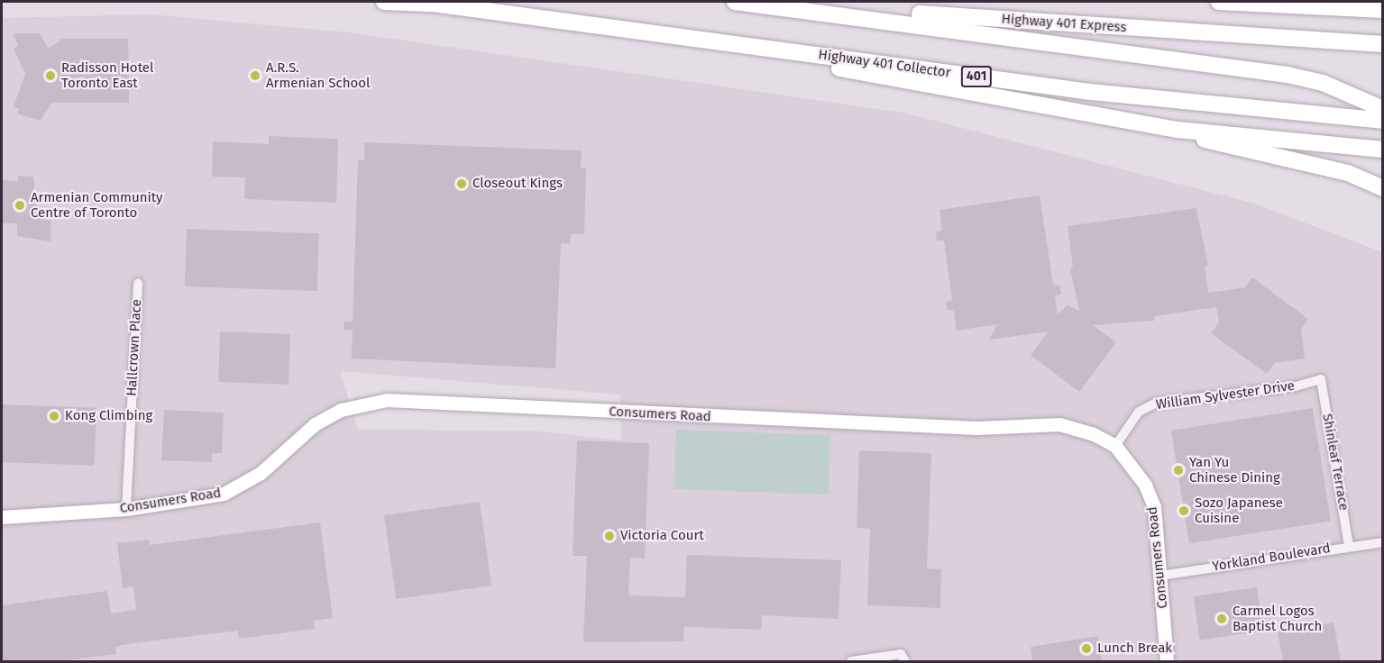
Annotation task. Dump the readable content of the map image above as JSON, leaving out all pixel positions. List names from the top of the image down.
{
  "streets": {
    "highway": ["Highway 401 Express", "Highway 401 Collector", "401"],
    "street": [
      "Hallcrown Place",
      "William Sylvester Drive",
      "Consumers Road",
      "Shinleaf Terrace",
      "Yorkland Boulevard"
    ]
  },
  "crossings": [
    ["Hallcrown Place", "Consumers Road"],
    ["William Sylvester Drive", "Consumers Road"],
    ["William Sylvester Drive", "Shinleaf Terrace"],
    ["Consumers Road", "Yorkland Boulevard"],
    ["Shinleaf Terrace", "Yorkland Boulevard"]
  ],
  "places": [
    "Radisson Hotel Toronto East",
    "A.R.S. Armenian School",
    "Closeout Kings",
    "Armenian Community Centre of Toronto",
    "Kong Climbing",
    "Yan Yu Chinese Dining",
    "Sozo Japanese Cuisine",
    "Victoria Court",
    "Carmel Logos Baptist Church",
    "Lunch Break"
  ]
}
